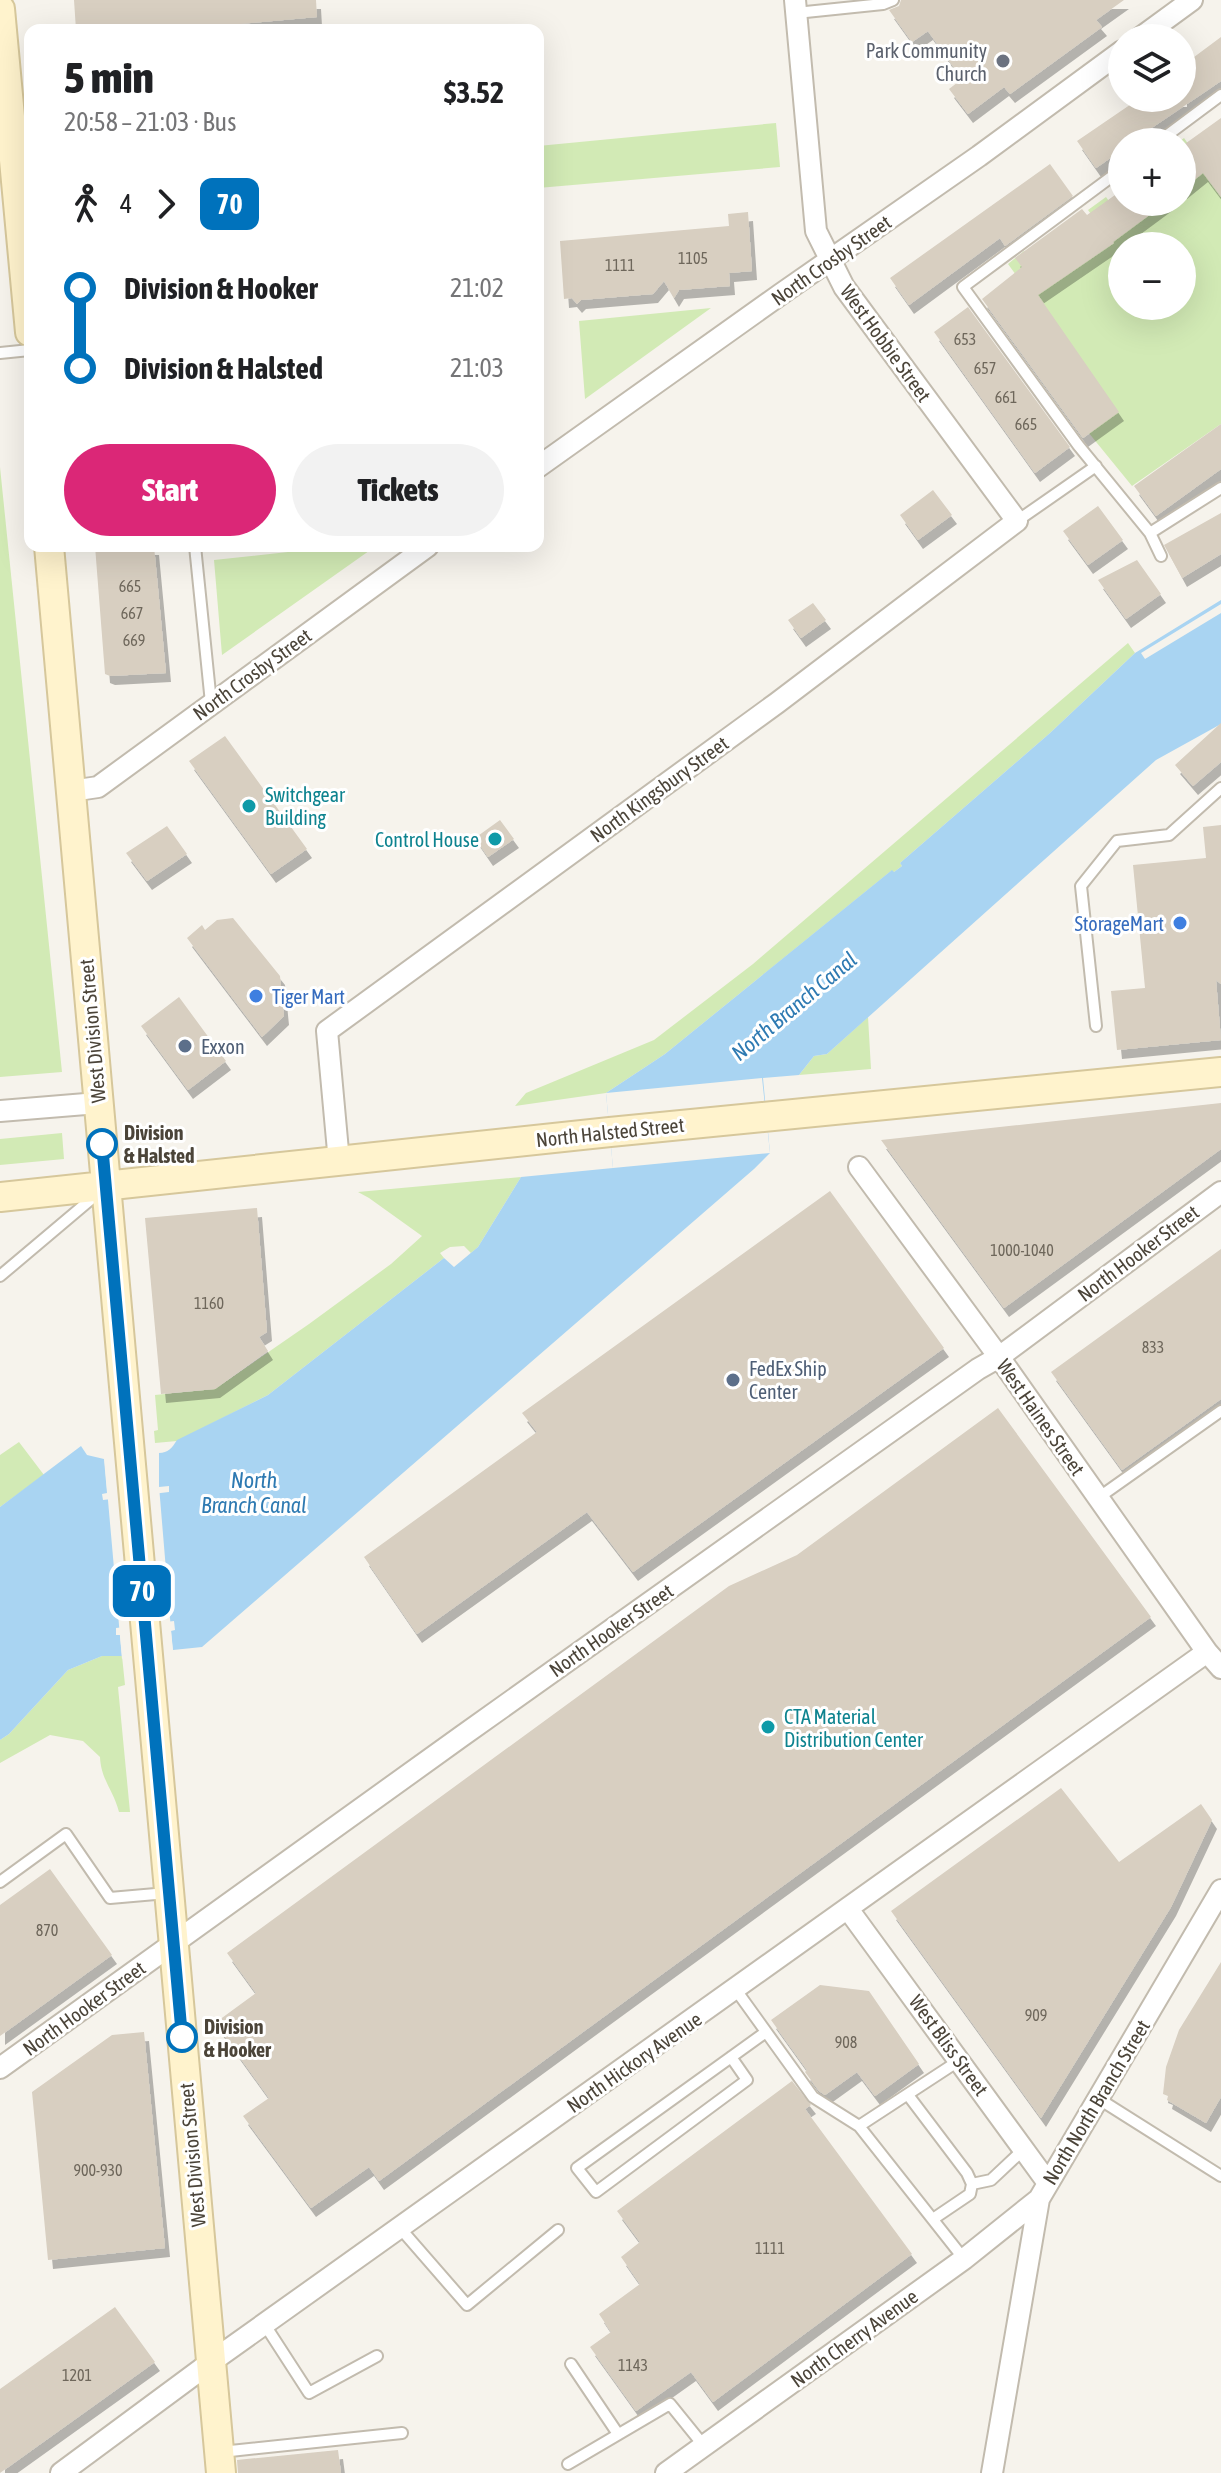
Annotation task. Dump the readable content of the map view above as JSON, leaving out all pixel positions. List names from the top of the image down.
{
  "streets": {
    "main road": ["West Division Street", "North Halsted Street"],
    "street": [
      "North Crosby Street",
      "West Hobbie Street",
      "North Kingsbury Street",
      "North Hooker Street",
      "West Haines Street",
      "West Bliss Street",
      "North Hickory Avenue",
      "North North Branch Street",
      "North Cherry Avenue"
    ]
  },
  "crossings": [
    ["North Crosby Street", "West Hobbie Street"],
    ["North Crosby Street", "West Division Street"],
    ["West Hobbie Street", "North Kingsbury Street"],
    ["North Kingsbury Street", "North Halsted Street"],
    ["West Division Street", "North Halsted Street"],
    ["West Division Street", "North Hooker Street"],
    ["West Division Street", "North Hickory Avenue"],
    ["North Hooker Street", "West Haines Street"],
    ["West Haines Street", "North Hickory Avenue"],
    ["West Bliss Street", "North Hickory Avenue"],
    ["West Bliss Street", "North North Branch Street"],
    ["West Bliss Street", "North Cherry Avenue"],
    ["North North Branch Street", "North Cherry Avenue"]
  ],
  "water": ["North Branch Canal"],
  "places": [
    "Park Community Church",
    "Switchgear Building",
    "Control House",
    "StorageMart",
    "Tiger Mart",
    "Exxon",
    "Division & Halsted",
    "FedEx Ship Center",
    "CTA Material Distribution Center",
    "Division & Hooker"
  ],
  "lines": ["bus line 70"],
  "house_numbers": [
    "1105",
    "1111",
    "653",
    "657",
    "661",
    "665",
    "665",
    "667",
    "669",
    "1000-1040",
    "1160",
    "833",
    "870",
    "909",
    "908",
    "900-930",
    "1111",
    "1143",
    "1201"
  ],
  "page": {
    "on_map": "70",
    "map_buttons": ["+", "−"],
    "heading": ["5 min", "20:58 – 21:03 · Bus", "$3.52"],
    "legs": ["4", "70"],
    "list": [
      {
        "name": "Division & Hooker",
        "value": "21:02"
      },
      {
        "name": "Division & Halsted",
        "value": "21:03"
      }
    ],
    "buttons": ["Start", "Tickets"]
  }
}
